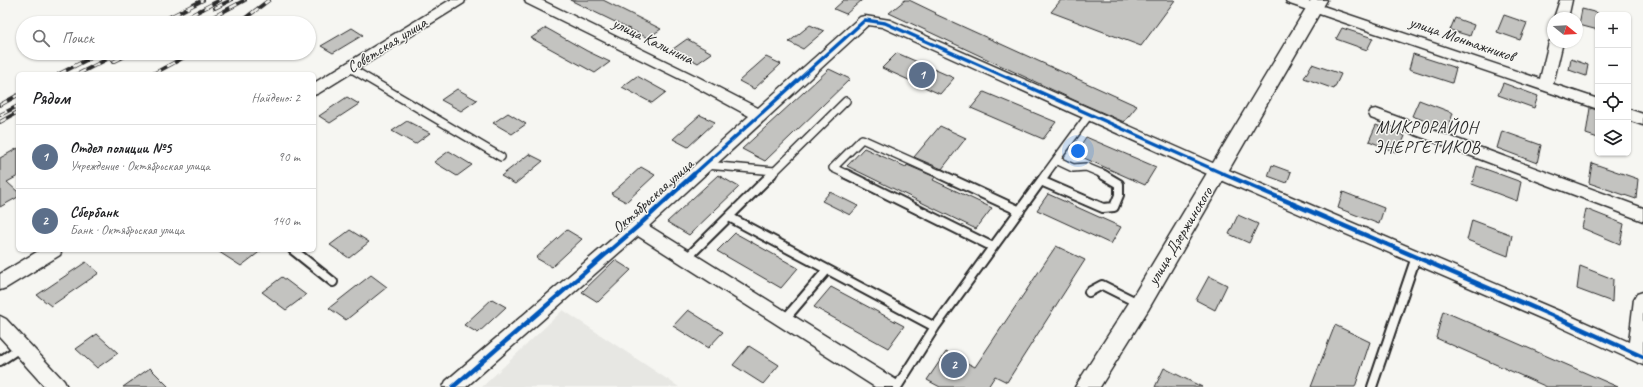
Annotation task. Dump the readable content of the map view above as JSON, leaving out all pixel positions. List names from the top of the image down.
{
  "streets": {
    "street": [
      "улица Монтажников",
      "улица Калинина",
      "Советская улица",
      "Октябрьская улица",
      "улица Дзержинского"
    ]
  },
  "crossings": [
    ["улица Монтажников", "улица Дзержинского"],
    ["улица Калинина", "Октябрьская улица"]
  ],
  "districts": ["МИКРОРАЙОН ЭНЕРГЕТИКОВ"],
  "north": "right",
  "page": {
    "map_buttons": ["+", "−"],
    "search": "Поиск",
    "pins": ["1", "2"],
    "heading": ["Рядом", "Найдено: 2"],
    "list": [
      {
        "mark": "1",
        "name": "Отдел полиции №5",
        "note": "Учреждение · Октябрьская улица",
        "value": "90 m"
      },
      {
        "mark": "2",
        "name": "Сбербанк",
        "note": "Банк · Октябрьская улица",
        "value": "140 m"
      }
    ]
  }
}
